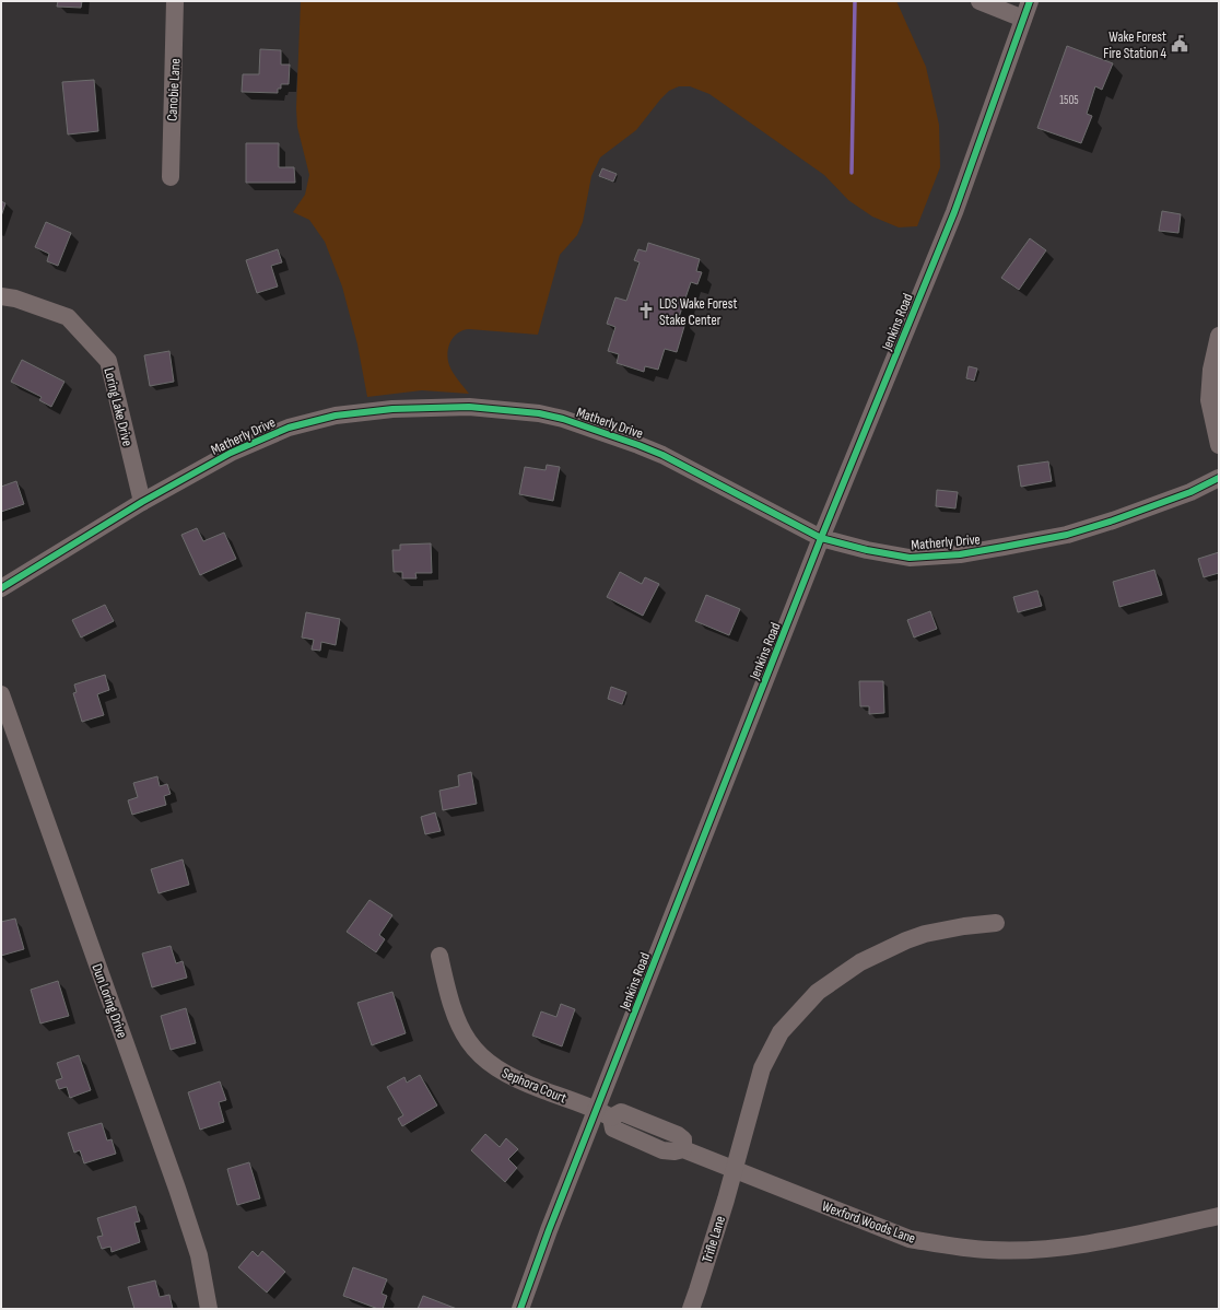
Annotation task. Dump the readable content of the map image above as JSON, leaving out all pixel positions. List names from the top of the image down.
{
  "streets": {
    "street": [
      "Canobie Lane",
      "Jenkins Road",
      "Loring Lake Drive",
      "Matherly Drive",
      "Dun Loring Drive",
      "Sephora Court",
      "Wexford Woods Lane",
      "Trifle Lane"
    ]
  },
  "crossings": [
    ["Jenkins Road", "Matherly Drive"],
    ["Jenkins Road", "Sephora Court"],
    ["Jenkins Road", "Wexford Woods Lane"],
    ["Loring Lake Drive", "Matherly Drive"],
    ["Sephora Court", "Wexford Woods Lane"],
    ["Wexford Woods Lane", "Trifle Lane"]
  ],
  "places": {
    "public building": ["Wake Forest Fire Station 4"],
    "church": ["LDS Wake Forest Stake Center"]
  },
  "house_numbers": ["1505"]
}
